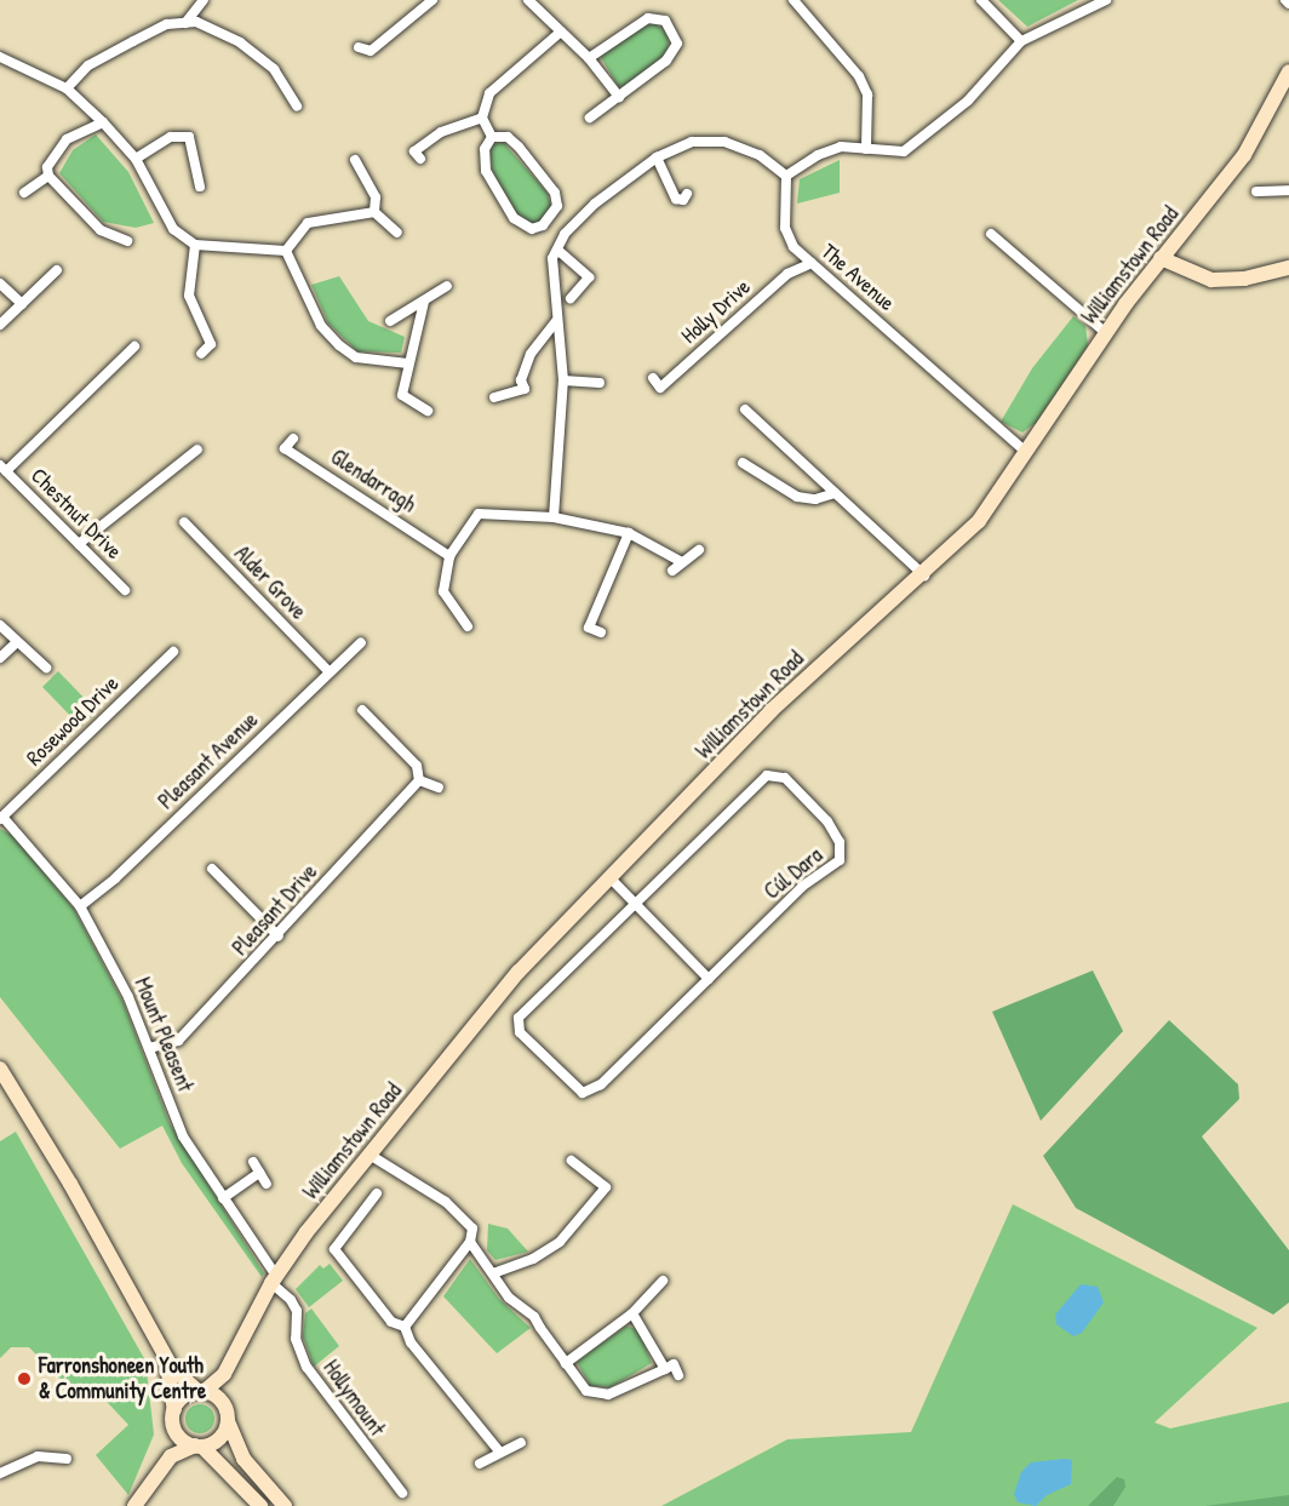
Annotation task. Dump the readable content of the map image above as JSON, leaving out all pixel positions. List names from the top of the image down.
{
  "streets": {
    "street": [
      "Williamstown Road",
      "The Avenue",
      "Holly Drive",
      "Glendarragh",
      "Chestnut Drive",
      "Alder Grove",
      "Rosewood Drive",
      "Pleasant Avenue",
      "Cúl Dara",
      "Pleasant Drive",
      "Mount Pleasent",
      "Hollymount"
    ]
  },
  "crossings": [
    ["Williamstown Road", "The Avenue"],
    ["Williamstown Road", "Mount Pleasent"],
    ["Williamstown Road", "Hollymount"],
    ["The Avenue", "Holly Drive"],
    ["Alder Grove", "Pleasant Avenue"],
    ["Rosewood Drive", "Mount Pleasent"],
    ["Pleasant Avenue", "Mount Pleasent"],
    ["Pleasant Drive", "Mount Pleasent"],
    ["Mount Pleasent", "Hollymount"]
  ],
  "places": ["Farronshoneen Youth & Community Centre"]
}
